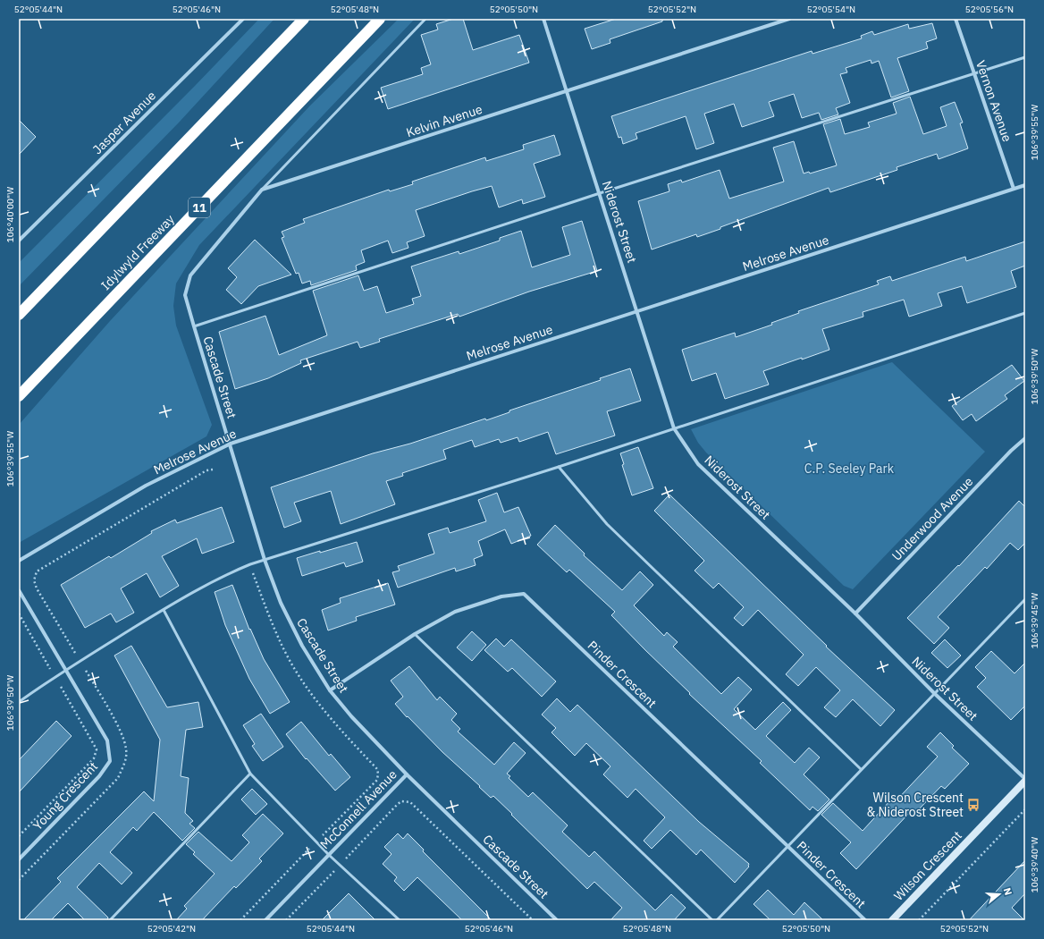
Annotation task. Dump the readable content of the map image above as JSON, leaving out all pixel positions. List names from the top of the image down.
{
  "streets": {
    "highway": ["11", "Idylwyld Freeway"],
    "street": [
      "Vernon Avenue",
      "Kelvin Avenue",
      "Jasper Avenue",
      "Niderost Street",
      "Melrose Avenue",
      "Cascade Street",
      "Underwood Avenue",
      "Pinder Crescent",
      "Young Crescent",
      "McConnell Avenue",
      "Wilson Crescent"
    ]
  },
  "crossings": [
    ["Vernon Avenue", "Melrose Avenue"],
    ["Kelvin Avenue", "Niderost Street"],
    ["Niderost Street", "Melrose Avenue"],
    ["Niderost Street", "Underwood Avenue"],
    ["Niderost Street", "Wilson Crescent"],
    ["Melrose Avenue", "Cascade Street"],
    ["Cascade Street", "Pinder Crescent"],
    ["Cascade Street", "McConnell Avenue"]
  ],
  "parks": ["C.P. Seeley Park"],
  "places": {
    "bus stop": ["Wilson Crescent & Niderost Street"]
  },
  "north": "right",
  "coordinates": [
    "52°05'44\"N",
    "52°05'46\"N",
    "52°05'48\"N",
    "52°05'50\"N",
    "52°05'52\"N",
    "52°05'54\"N",
    "52°05'56\"N",
    "106°39'55\"W",
    "106°40'00\"W",
    "106°39'50\"W",
    "106°39'45\"W",
    "106°39'40\"W",
    "52°05'42\"N"
  ]
}
